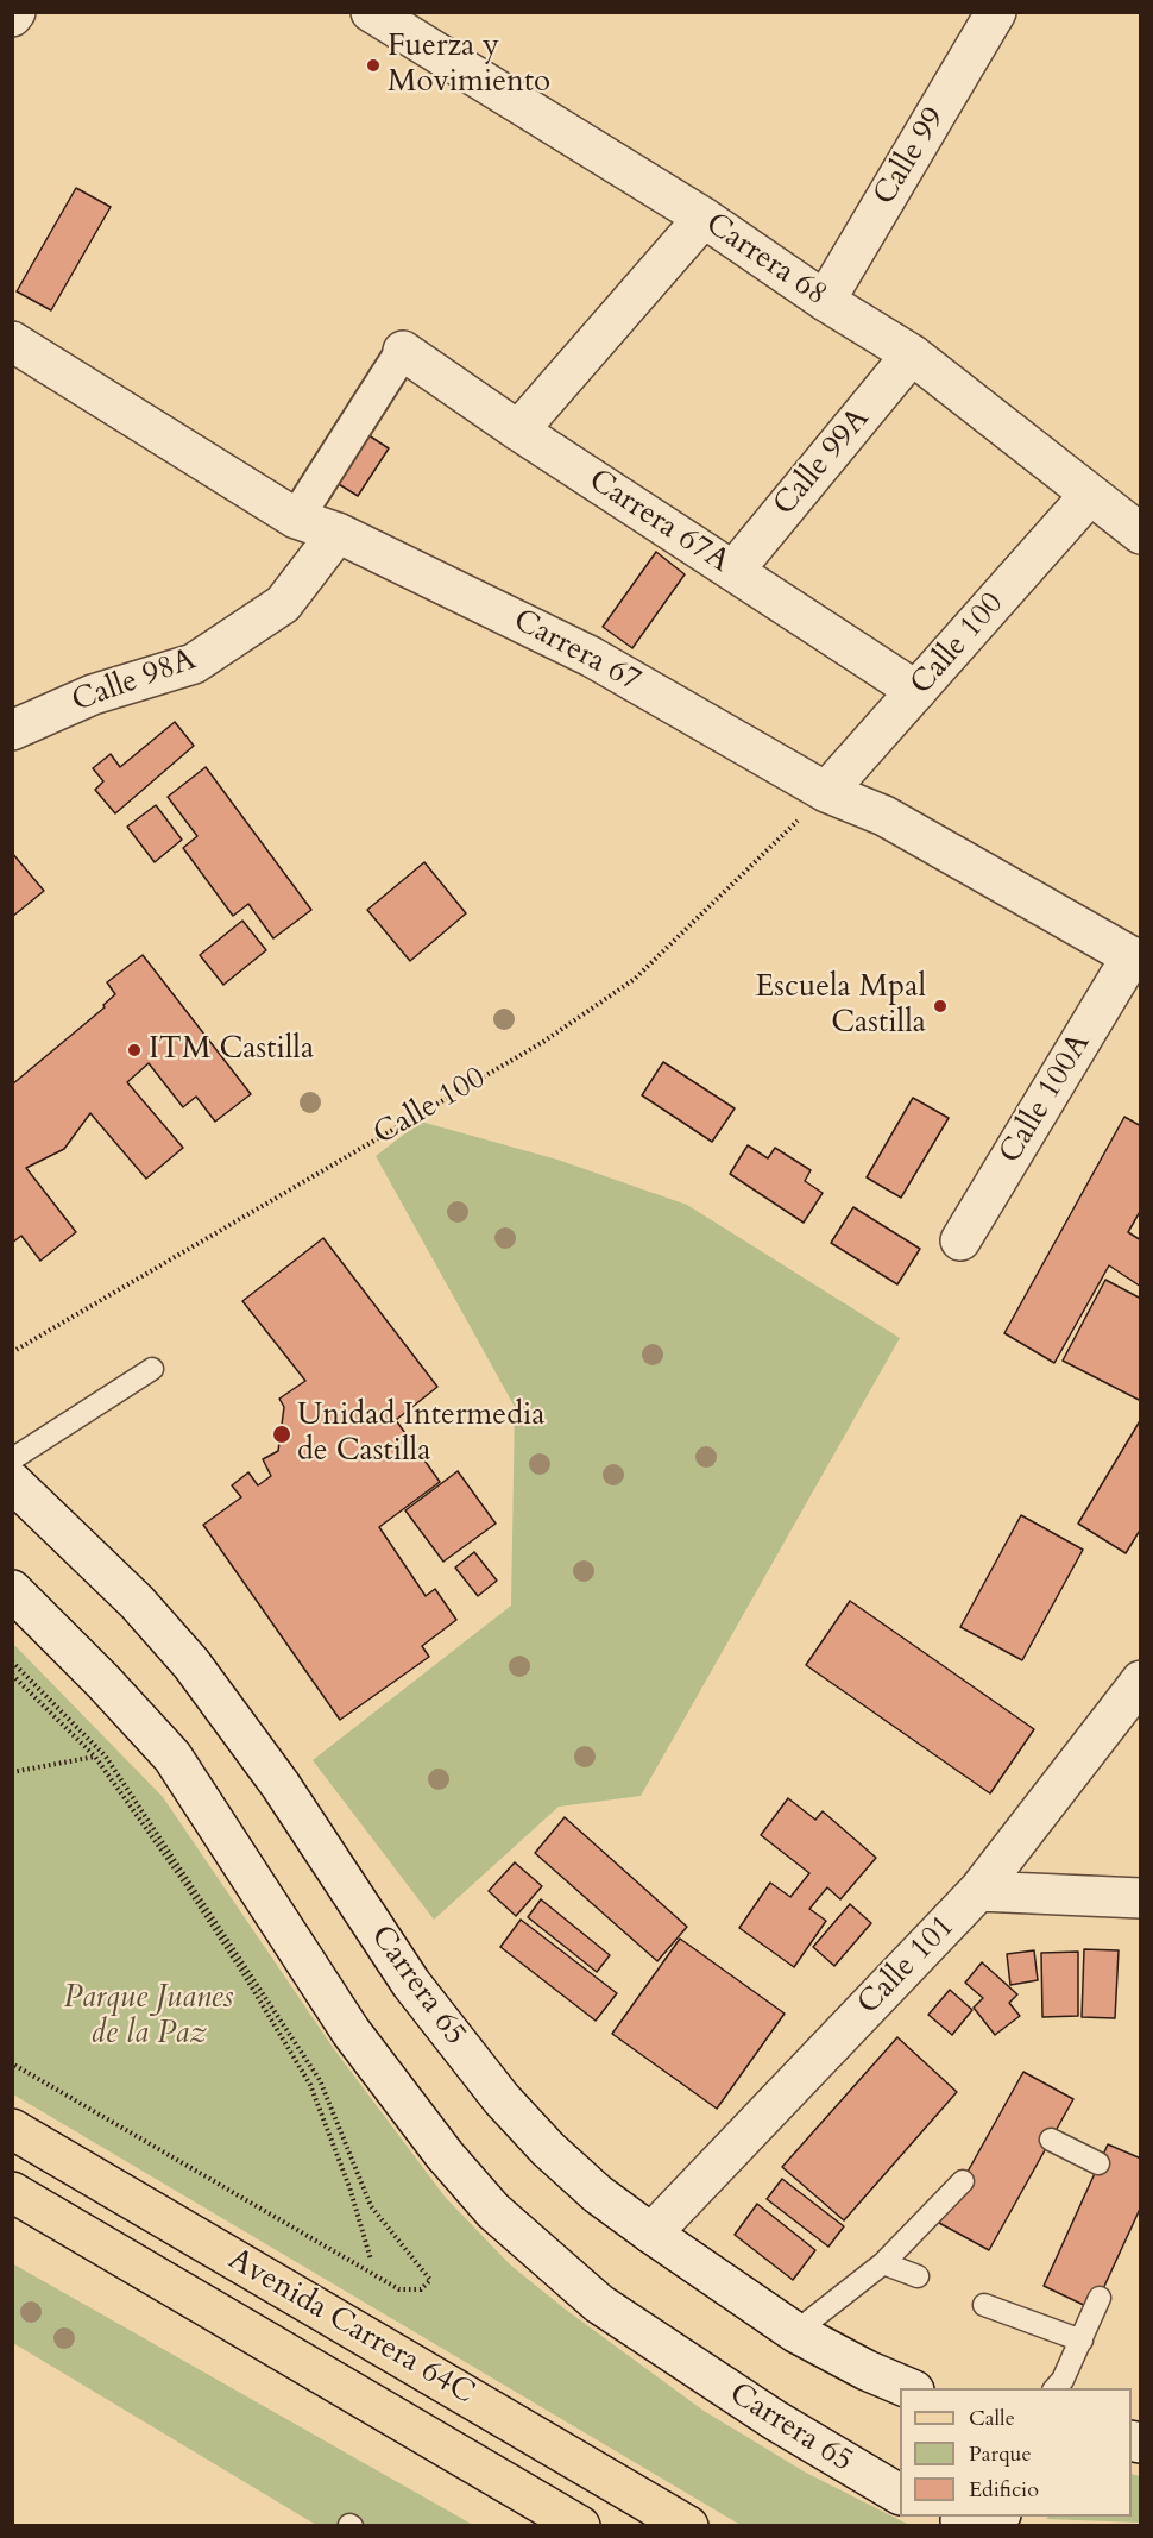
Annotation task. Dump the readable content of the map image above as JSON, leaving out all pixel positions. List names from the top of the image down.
{
  "streets": {
    "main road": ["Avenida Carrera 64C"],
    "street": [
      "Calle 99",
      "Carrera 68",
      "Calle 99A",
      "Carrera 67A",
      "Calle 100",
      "Carrera 67",
      "Calle 98A",
      "Calle 100A",
      "Calle 101",
      "Carrera 65"
    ]
  },
  "crossings": [
    ["Calle 99", "Carrera 68"],
    ["Carrera 68", "Calle 99A"],
    ["Carrera 68", "Calle 100"],
    ["Calle 99A", "Carrera 67A"],
    ["Carrera 67A", "Calle 100"],
    ["Calle 100", "Carrera 67"],
    ["Carrera 67", "Calle 98A"],
    ["Carrera 67", "Calle 100A"],
    ["Calle 101", "Carrera 65"]
  ],
  "parks": ["Parque Juanes de la Paz"],
  "places": [
    "Fuerza y Movimiento",
    "Escuela Mpal Castilla",
    "ITM Castilla",
    "Unidad Intermedia de Castilla"
  ],
  "legend": ["Calle", "Parque", "Edificio"]
}
